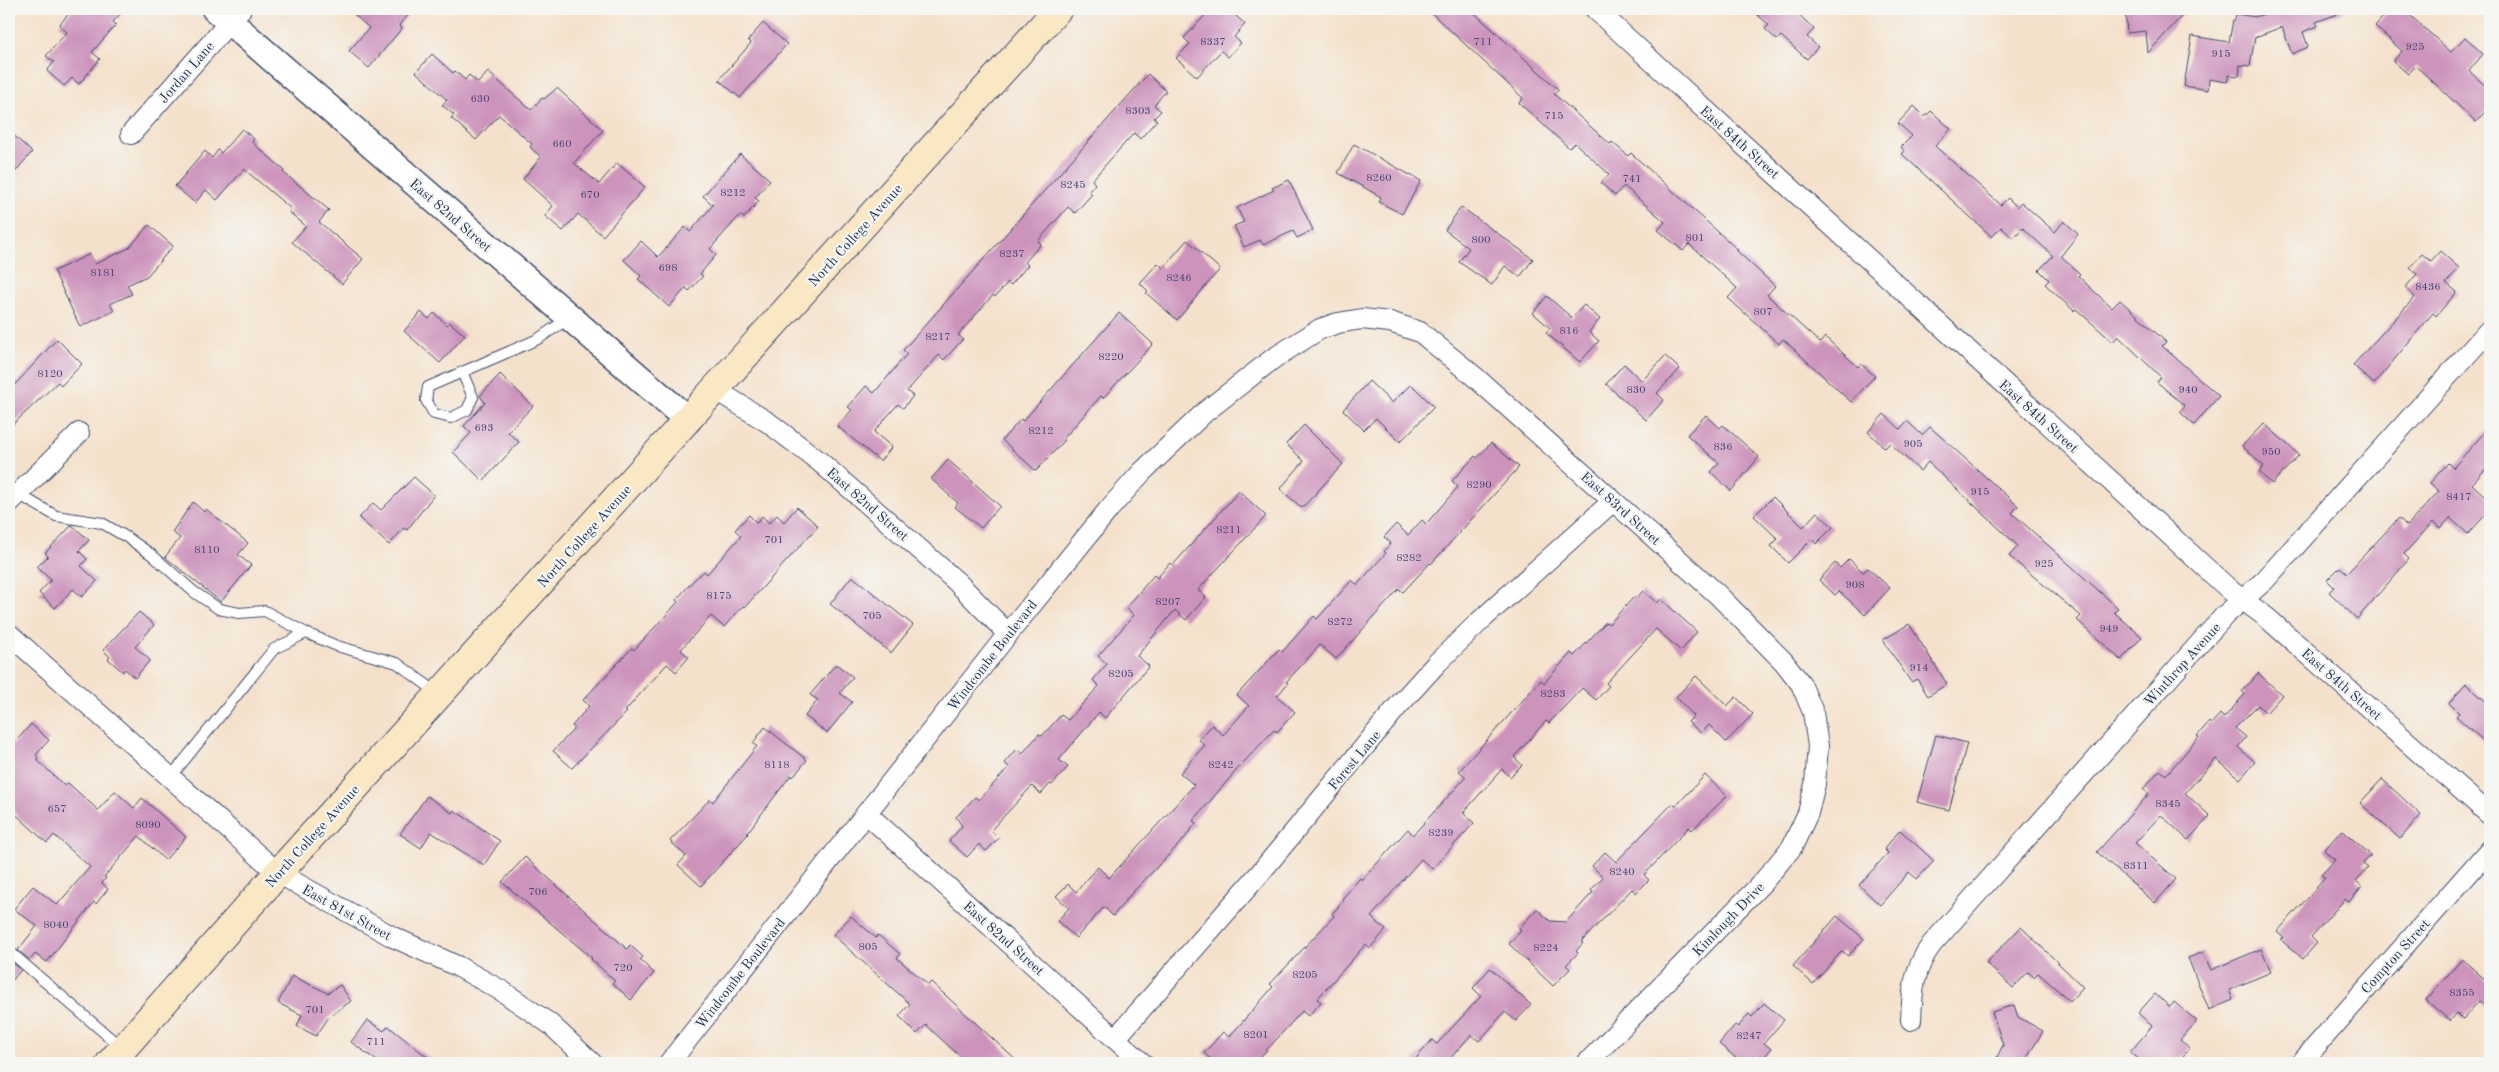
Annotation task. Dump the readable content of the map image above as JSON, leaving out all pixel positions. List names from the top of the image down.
{
  "streets": {
    "main road": ["North College Avenue"],
    "street": [
      "Jordan Lane",
      "East 84th Street",
      "East 82nd Street",
      "East 83rd Street",
      "Windcombe Boulevard",
      "Winthrop Avenue",
      "Forest Lane",
      "East 81st Street",
      "Kimlough Drive",
      "Compton Street"
    ]
  },
  "crossings": [
    ["Jordan Lane", "East 82nd Street"],
    ["East 84th Street", "Winthrop Avenue"],
    ["East 82nd Street", "North College Avenue"],
    ["East 82nd Street", "Windcombe Boulevard"],
    ["East 82nd Street", "Forest Lane"],
    ["North College Avenue", "East 81st Street"],
    ["East 83rd Street", "Windcombe Boulevard"],
    ["East 83rd Street", "Forest Lane"],
    ["East 83rd Street", "Kimlough Drive"]
  ],
  "house_numbers": [
    "8337",
    "711",
    "925",
    "915",
    "630",
    "8303",
    "715",
    "660",
    "8260",
    "741",
    "8245",
    "8212",
    "670",
    "801",
    "800",
    "8237",
    "698",
    "8181",
    "8246",
    "8436",
    "807",
    "816",
    "8217",
    "8220",
    "8120",
    "830",
    "940",
    "693",
    "8212",
    "905",
    "836",
    "950",
    "8290",
    "915",
    "8417",
    "8211",
    "701",
    "8110",
    "8282",
    "925",
    "908",
    "8175",
    "8207",
    "705",
    "8272",
    "949",
    "914",
    "8205",
    "8283",
    "8118",
    "8242",
    "8345",
    "657",
    "8090",
    "8239",
    "8311",
    "8240",
    "706",
    "8040",
    "805",
    "8224",
    "720",
    "8205",
    "8355",
    "701",
    "8201",
    "8247",
    "711"
  ]
}
